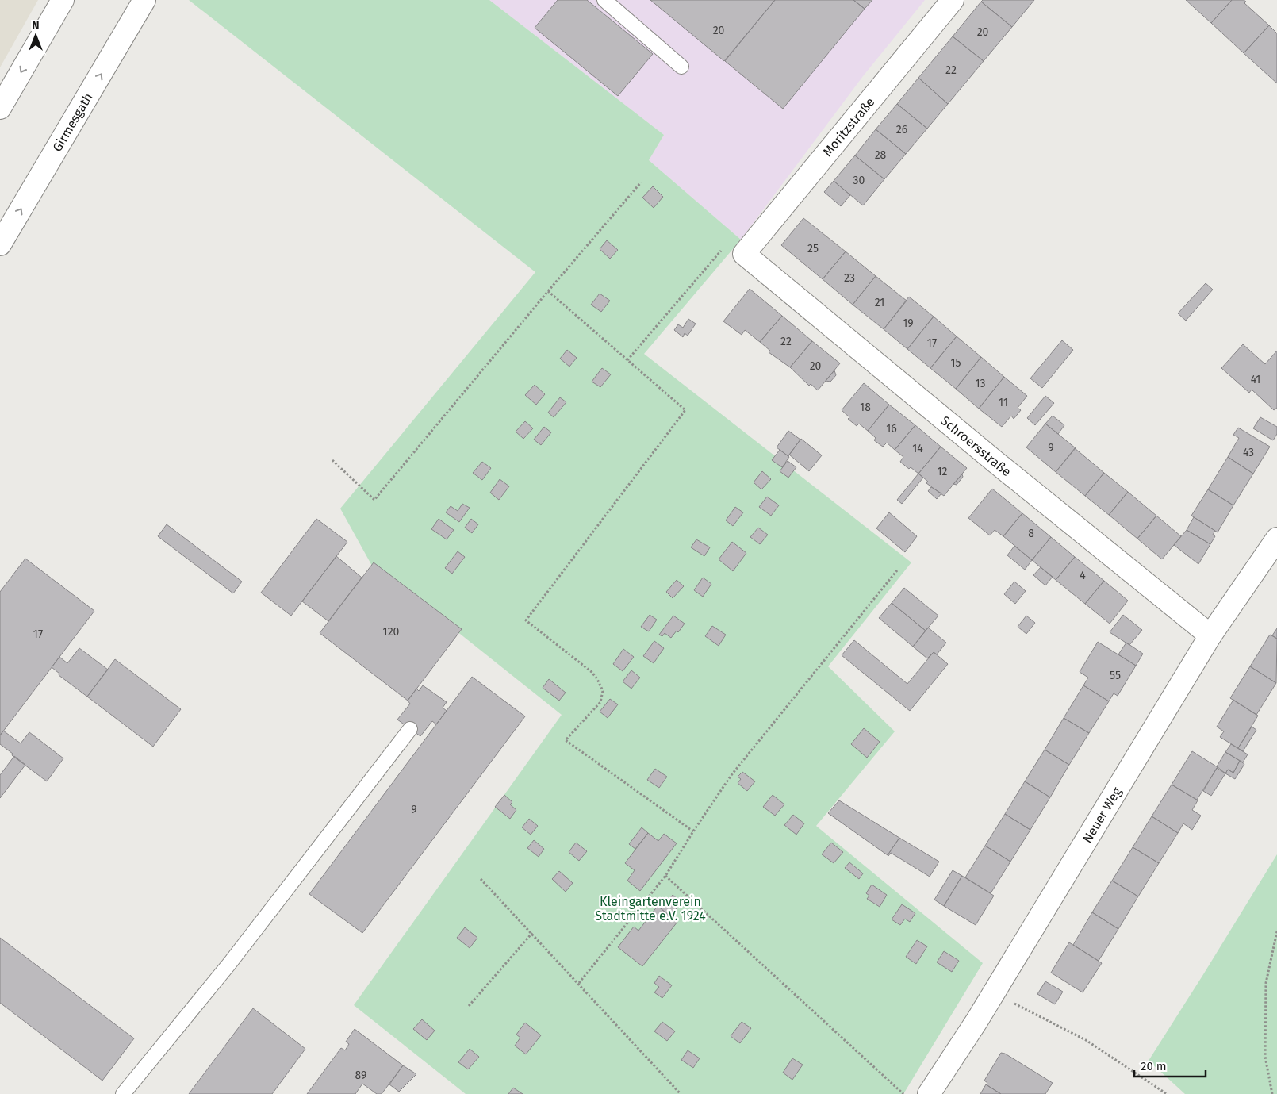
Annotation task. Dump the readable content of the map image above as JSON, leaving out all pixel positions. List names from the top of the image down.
{
  "streets": {
    "street": [
      "Girmesgath",
      "Moritzstraße",
      "Schroersstraße",
      "Neuer Weg"
    ]
  },
  "crossings": [
    ["Moritzstraße", "Schroersstraße"],
    ["Schroersstraße", "Neuer Weg"]
  ],
  "parks": ["Kleingartenverein Stadtmitte e.V. 1924"],
  "house_numbers": [
    "20",
    "20",
    "22",
    "26",
    "28",
    "30",
    "25",
    "23",
    "21",
    "19",
    "22",
    "17",
    "15",
    "20",
    "41",
    "13",
    "11",
    "18",
    "16",
    "9",
    "14",
    "43",
    "12",
    "8",
    "4",
    "120",
    "17",
    "55",
    "9",
    "89"
  ],
  "scale_bar": "20 m",
  "north": "top"
}
